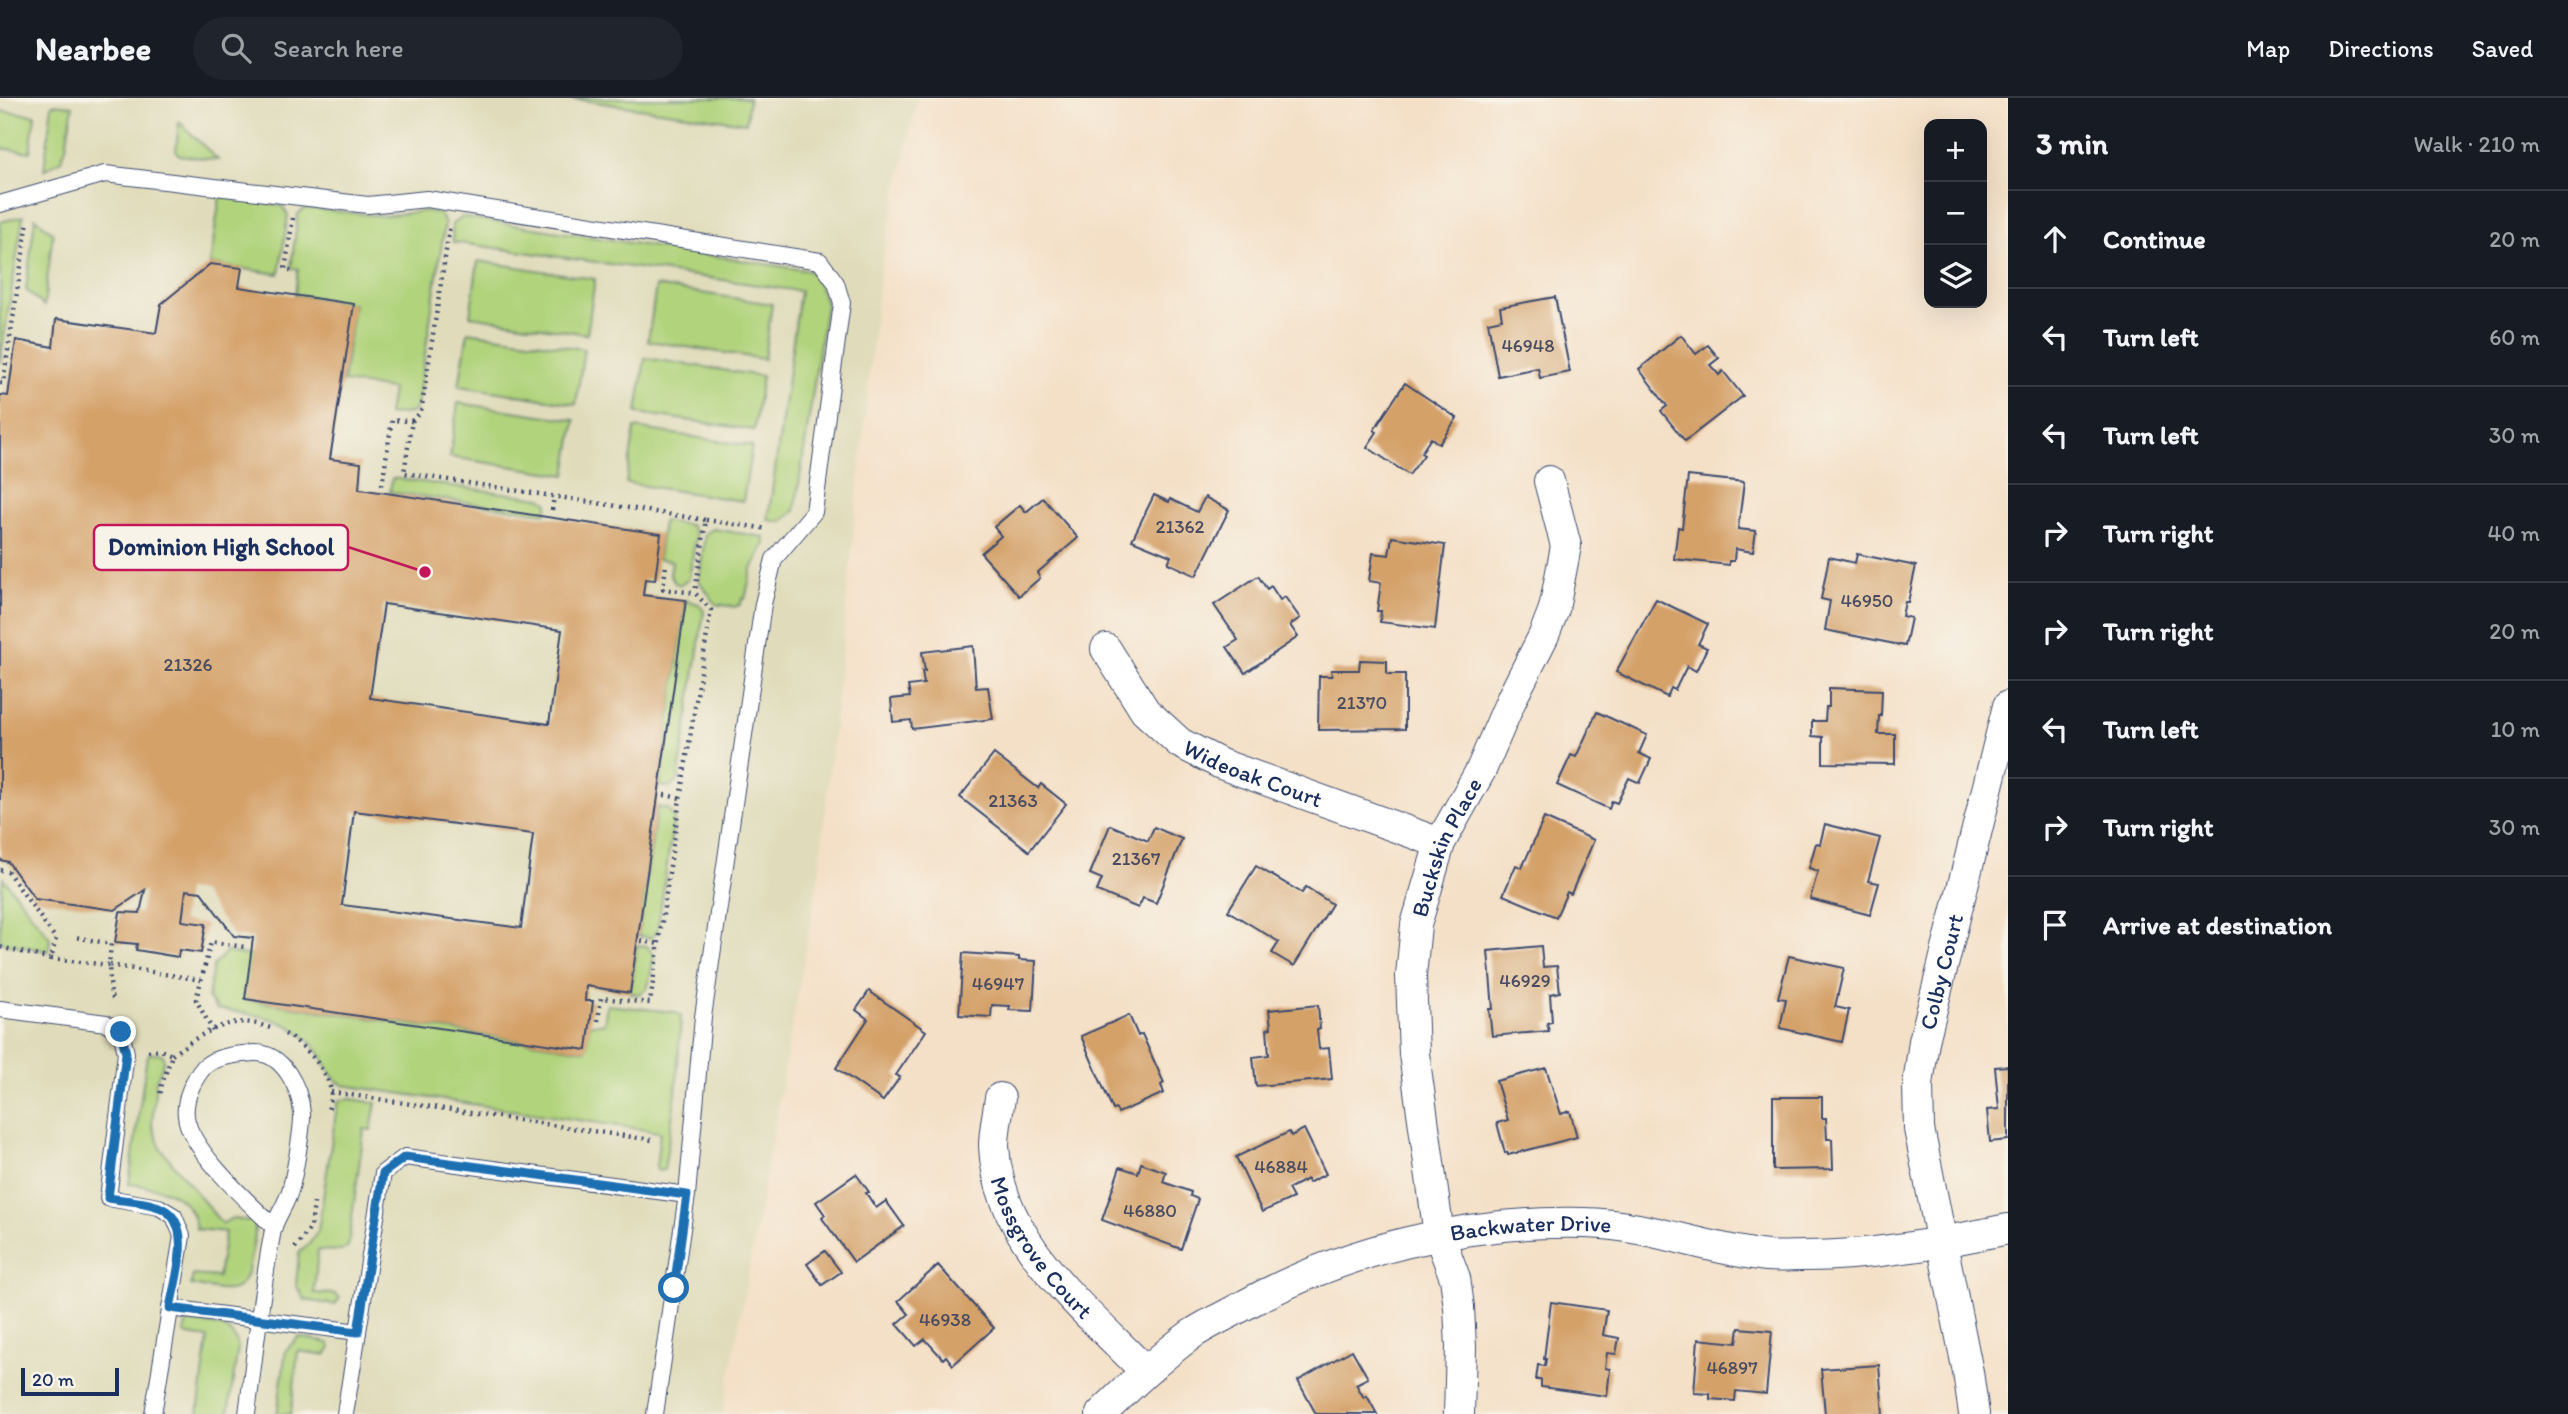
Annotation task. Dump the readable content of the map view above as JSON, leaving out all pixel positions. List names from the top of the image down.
{
  "streets": {
    "street": [
      "Wideoak Court",
      "Buckskin Place",
      "Colby Court",
      "Backwater Drive",
      "Mossgrove Court"
    ]
  },
  "crossings": [
    ["Wideoak Court", "Buckskin Place"],
    ["Buckskin Place", "Backwater Drive"],
    ["Colby Court", "Backwater Drive"],
    ["Backwater Drive", "Mossgrove Court"]
  ],
  "places": ["Dominion High School"],
  "house_numbers": [
    "46948",
    "21362",
    "46950",
    "21326",
    "21370",
    "21363",
    "21367",
    "46929",
    "46947",
    "46884",
    "46880",
    "46938",
    "46897"
  ],
  "scale_bar": "20 m",
  "page": {
    "header": "Nearbee",
    "search": "Search here",
    "nav": ["Map", "Directions", "Saved"],
    "heading": ["3 min", "Walk · 210 m"],
    "map_buttons": ["+", "−"],
    "list": [
      ["Continue", "20 m"],
      ["Turn left", "60 m"],
      ["Turn left", "30 m"],
      ["Turn right", "40 m"],
      ["Turn right", "20 m"],
      ["Turn left", "10 m"],
      ["Turn right", "30 m"],
      "Arrive at destination"
    ],
    "scale": "20 m"
  }
}
